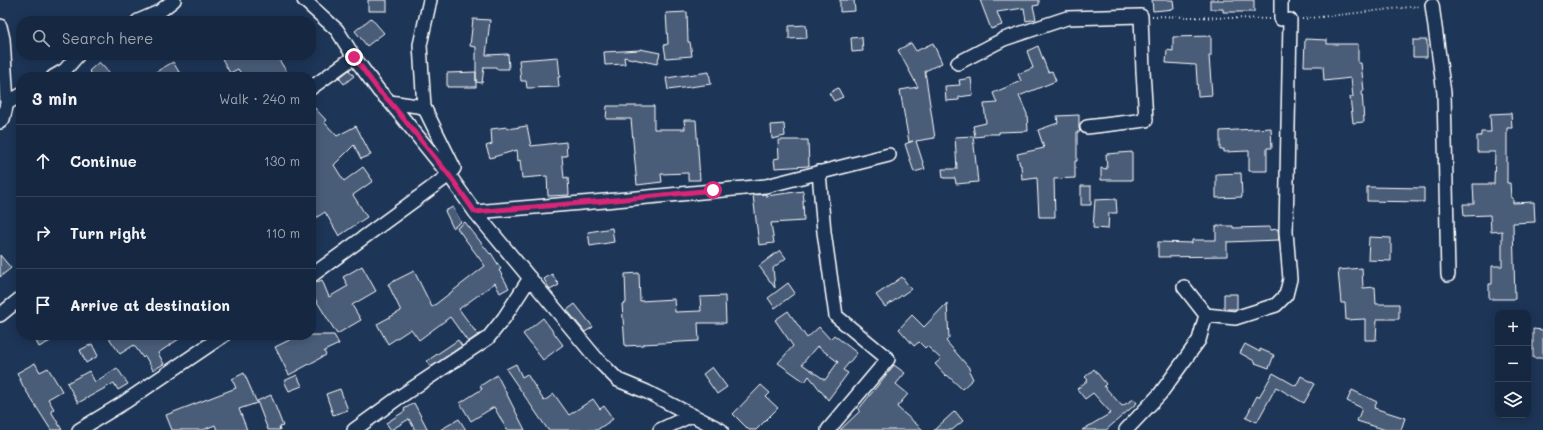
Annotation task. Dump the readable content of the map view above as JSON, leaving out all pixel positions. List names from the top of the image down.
{
  "page": {
    "search": "Search here",
    "heading": ["3 min", "Walk · 240 m"],
    "list": [
      ["Continue", "130 m"],
      ["Turn right", "110 m"],
      "Arrive at destination"
    ],
    "map_buttons": ["+", "−"]
  }
}
